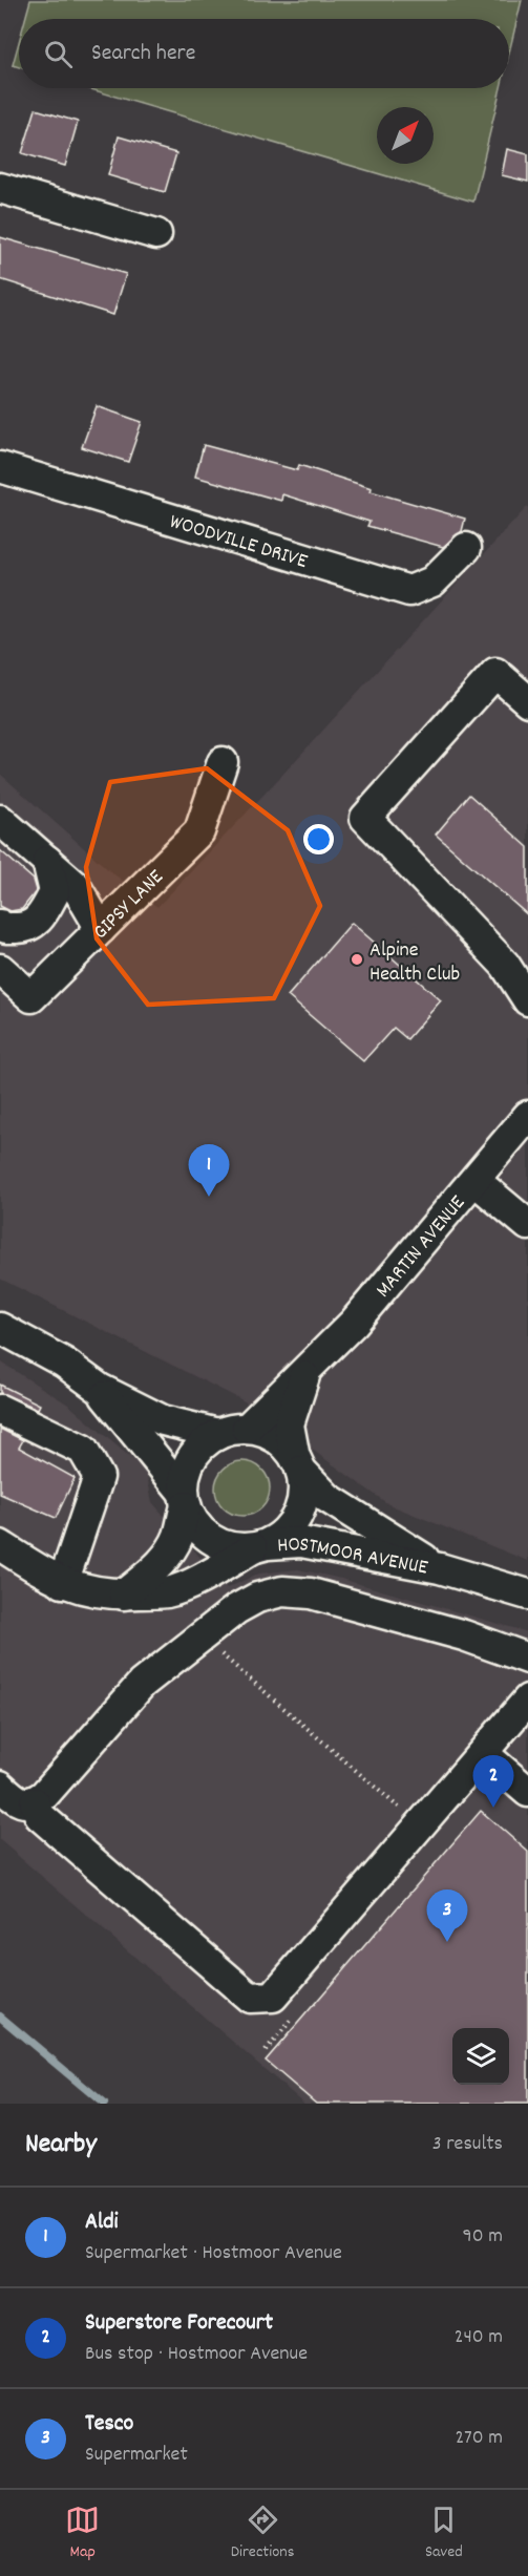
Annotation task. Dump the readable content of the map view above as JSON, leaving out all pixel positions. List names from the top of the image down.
{
  "streets": {
    "street": [
      "WOODVILLE DRIVE",
      "GIPSY LANE",
      "MARTIN AVENUE",
      "HOSTMOOR AVENUE"
    ]
  },
  "crossings": [
    ["MARTIN AVENUE", "HOSTMOOR AVENUE"]
  ],
  "places": ["Alpine Health Club"],
  "north": "top right",
  "page": {
    "search": "Search here",
    "pins": ["1", "2", "3"],
    "heading": ["Nearby", "3 results"],
    "list": [
      {
        "mark": "1",
        "name": "Aldi",
        "note": "Supermarket · Hostmoor Avenue",
        "value": "90 m"
      },
      {
        "mark": "2",
        "name": "Superstore Forecourt",
        "note": "Bus stop · Hostmoor Avenue",
        "value": "240 m"
      },
      {
        "mark": "3",
        "name": "Tesco",
        "note": "Supermarket",
        "value": "270 m"
      }
    ],
    "nav": ["Map", "Directions", "Saved"]
  }
}
